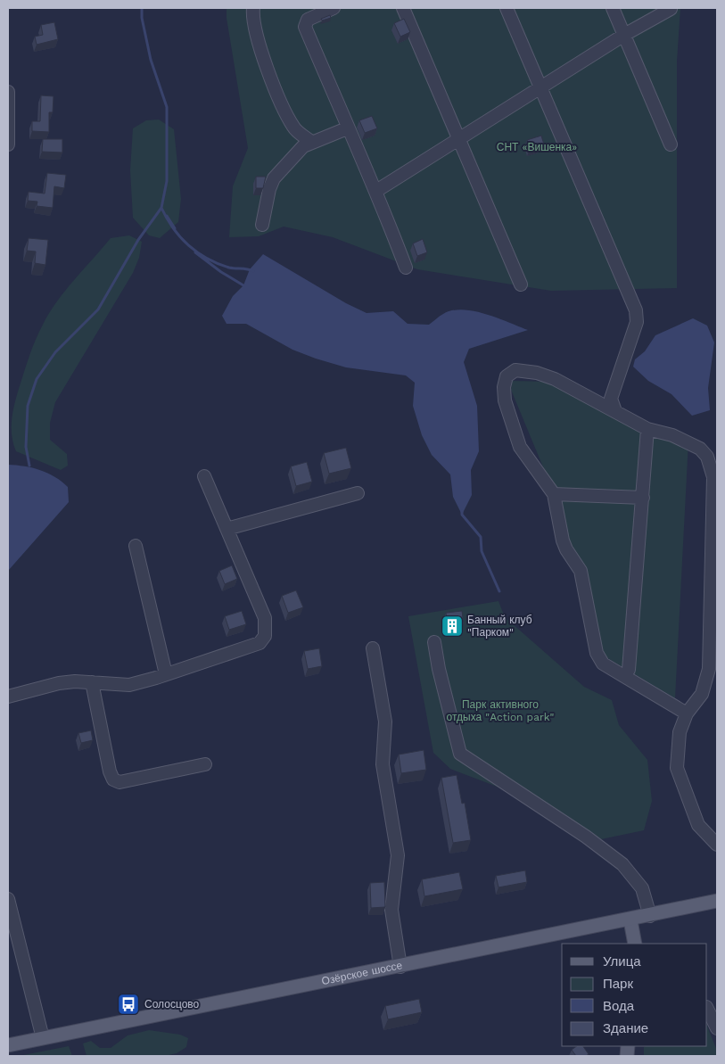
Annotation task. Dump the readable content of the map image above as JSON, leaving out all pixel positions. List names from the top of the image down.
{
  "streets": {
    "main road": ["Озёрское шоссе"]
  },
  "parks": ["СНТ «Вишенка»", "Парк активного отдыха \"Action park\""],
  "places": {
    "building": ["Банный клуб \"Парком\""],
    "bus stop": ["Солосцово"]
  },
  "legend": [
    "Улица",
    "Парк",
    "Вода",
    "Здание"
  ]
}
